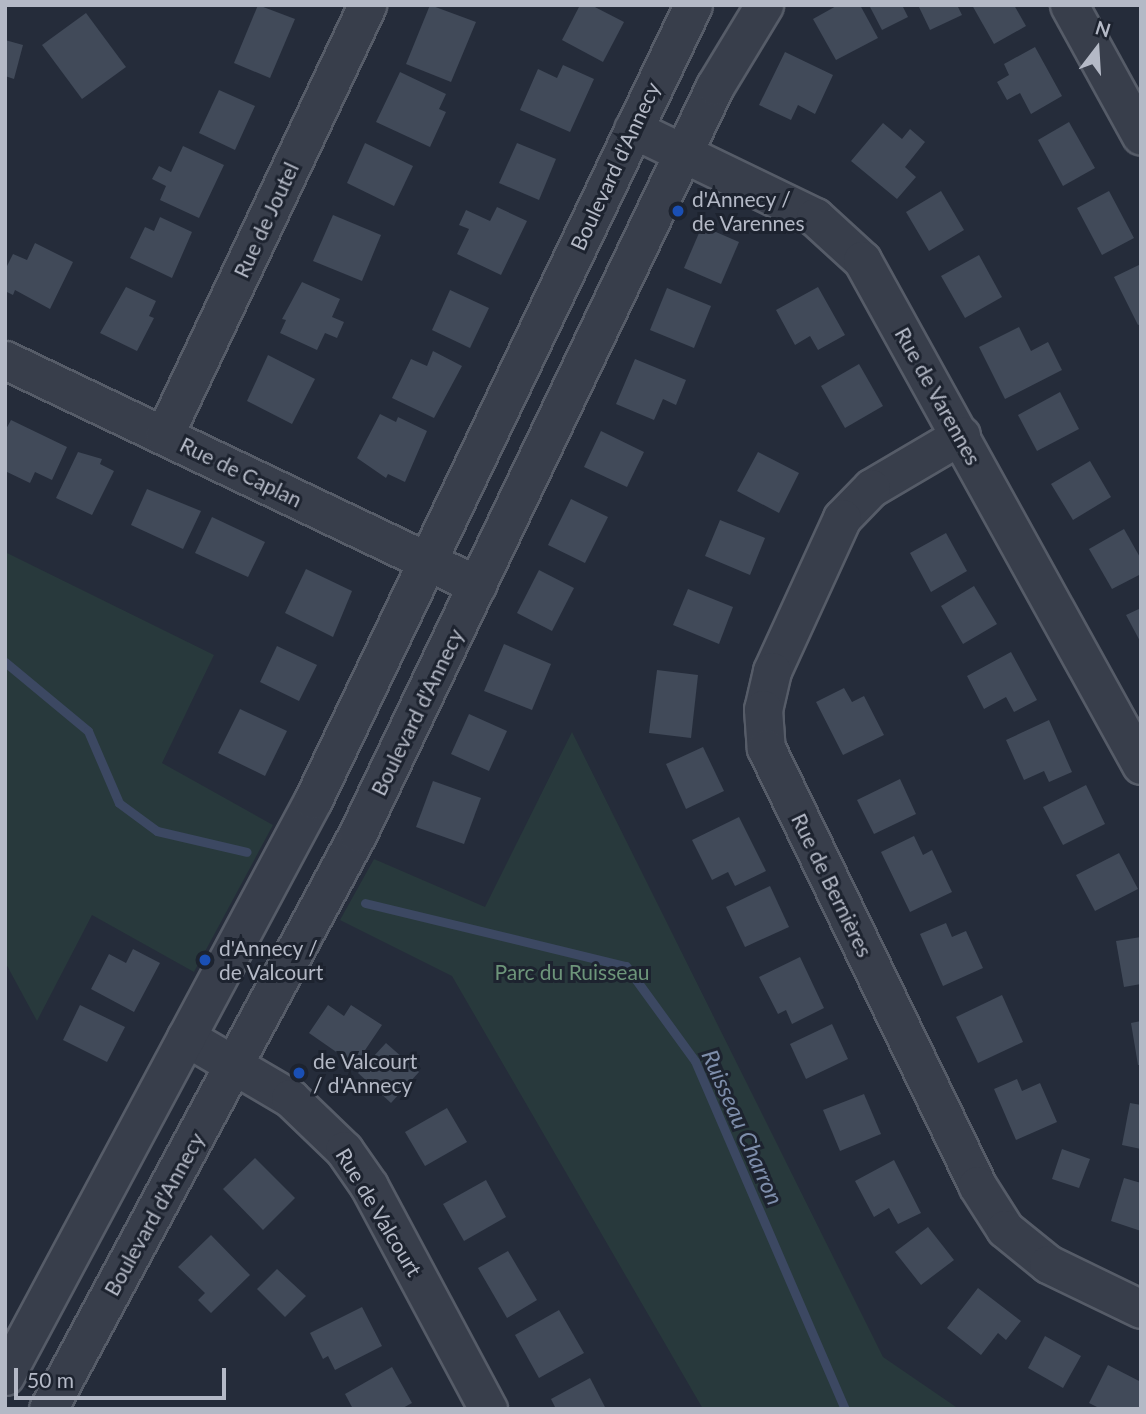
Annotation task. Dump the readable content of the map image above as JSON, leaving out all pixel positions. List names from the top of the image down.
{
  "streets": {
    "street": [
      "Boulevard d'Annecy",
      "Rue de Joutel",
      "Rue de Varennes",
      "Rue de Caplan",
      "Rue de Bernières",
      "Rue de Valcourt"
    ]
  },
  "crossings": [
    ["Boulevard d'Annecy", "Rue de Varennes"],
    ["Boulevard d'Annecy", "Rue de Caplan"],
    ["Boulevard d'Annecy", "Rue de Valcourt"],
    ["Rue de Joutel", "Rue de Caplan"],
    ["Rue de Varennes", "Rue de Bernières"]
  ],
  "water": ["Ruisseau Charron"],
  "parks": ["Parc du Ruisseau"],
  "places": ["d'Annecy / de Varennes", "d'Annecy / de Valcourt", "de Valcourt / d'Annecy"],
  "scale_bar": "50 m",
  "north": "top"
}
